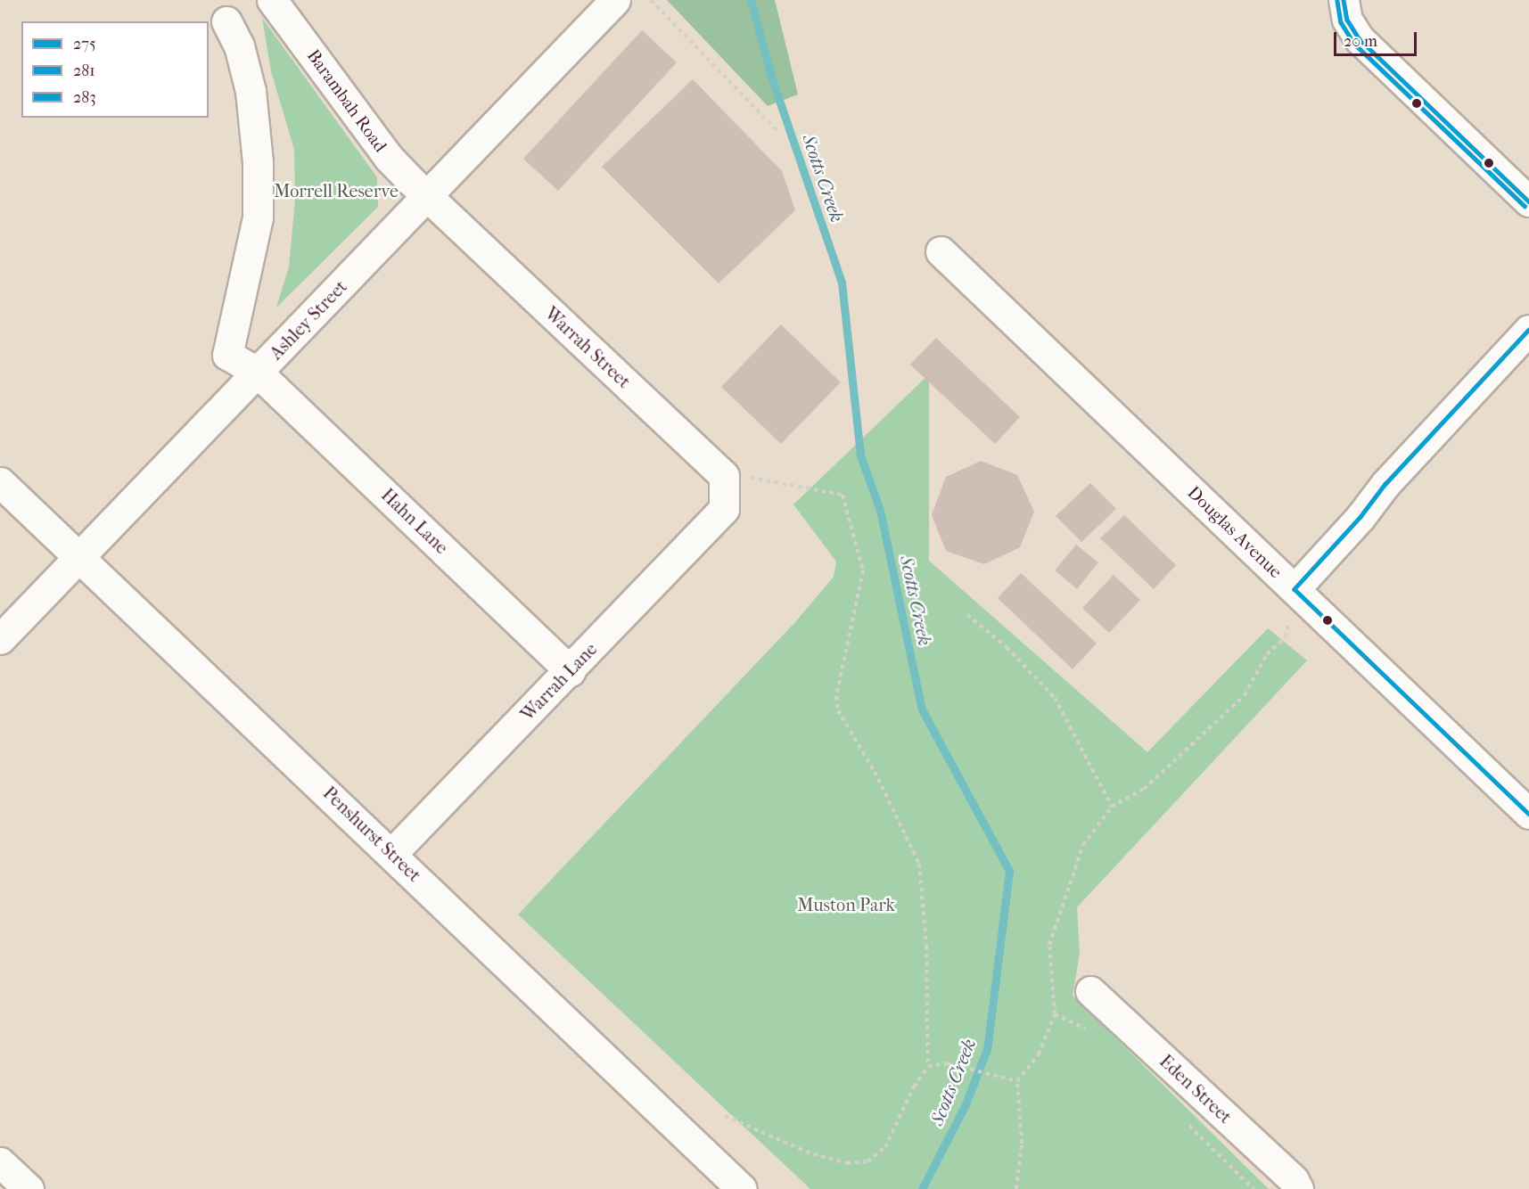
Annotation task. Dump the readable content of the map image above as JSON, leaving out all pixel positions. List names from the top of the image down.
{
  "streets": {
    "street": [
      "Barambah Road",
      "Ashley Street",
      "Warrah Street",
      "Hahn Lane",
      "Douglas Avenue",
      "Warrah Lane",
      "Penshurst Street",
      "Eden Street"
    ]
  },
  "crossings": [
    ["Barambah Road", "Ashley Street"],
    ["Barambah Road", "Warrah Street"],
    ["Ashley Street", "Warrah Street"],
    ["Ashley Street", "Hahn Lane"],
    ["Ashley Street", "Penshurst Street"],
    ["Warrah Street", "Warrah Lane"],
    ["Hahn Lane", "Warrah Lane"],
    ["Warrah Lane", "Penshurst Street"]
  ],
  "water": ["Scotts Creek"],
  "parks": ["Morrell Reserve", "Muston Park"],
  "lines": ["transit line 281", "transit line 283", "transit line 275"],
  "legend": ["275", "281", "283"],
  "scale_bar": "20 m"
}
